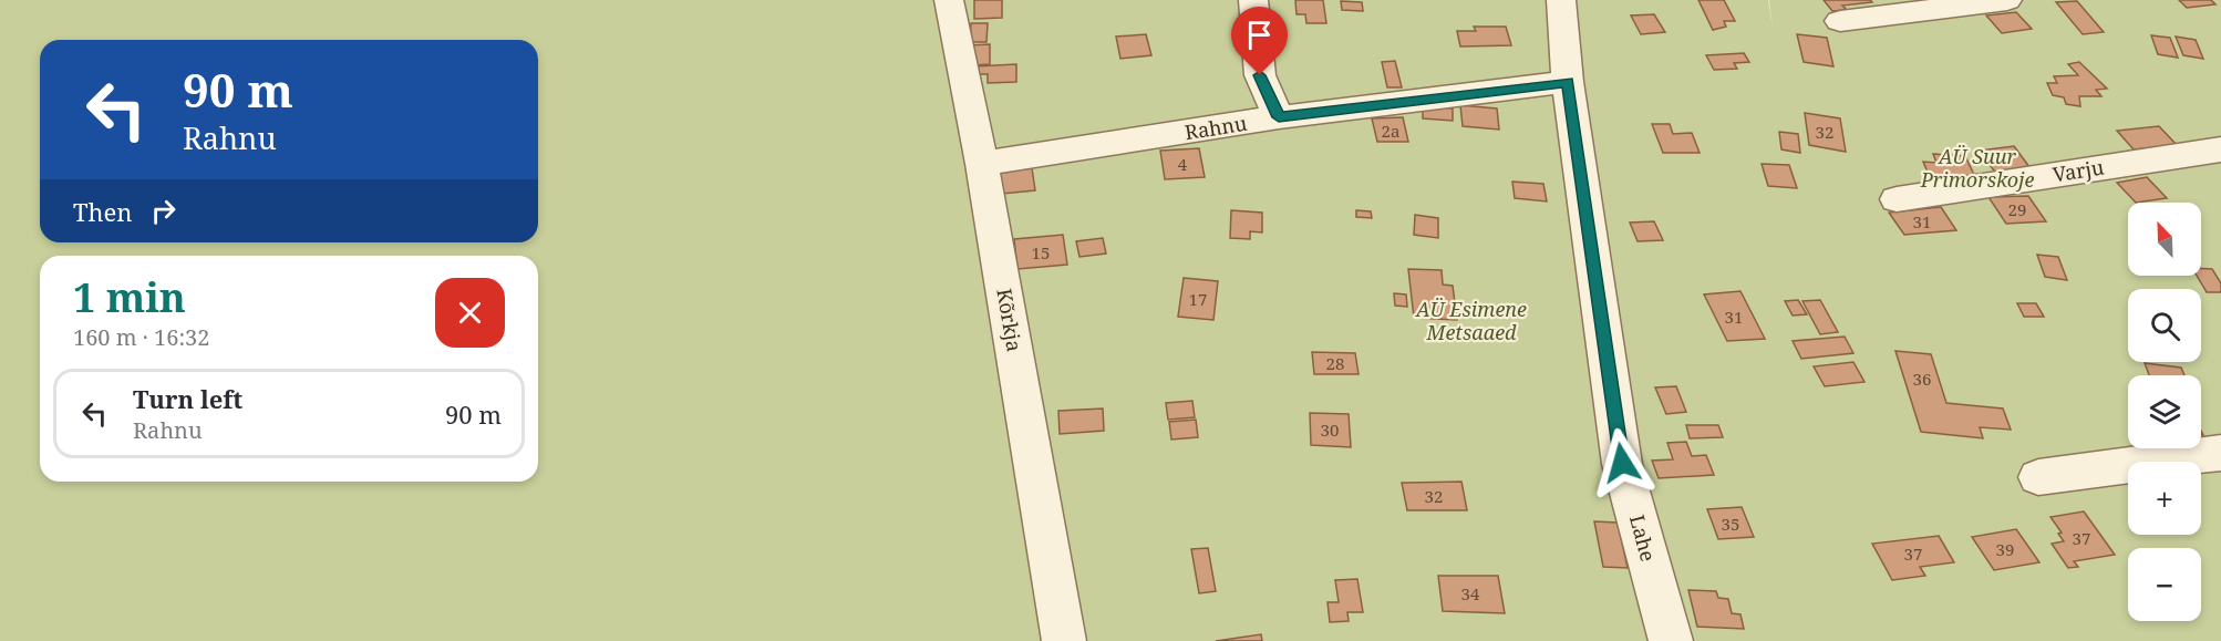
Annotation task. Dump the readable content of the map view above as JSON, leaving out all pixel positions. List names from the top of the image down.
{
  "streets": {
    "street": [
      "Rahnu",
      "Varju",
      "Kõrkja",
      "Lahe"
    ]
  },
  "crossings": [
    ["Rahnu", "Kõrkja"],
    ["Rahnu", "Lahe"]
  ],
  "parks": ["AÜ Suur Primorskoje", "AÜ Esimene Metsaaed"],
  "house_numbers": [
    "2a",
    "32",
    "4",
    "29",
    "31",
    "15",
    "17",
    "31",
    "28",
    "36",
    "30",
    "32",
    "35",
    "37",
    "39",
    "37",
    "34"
  ],
  "north": "top left",
  "page": {
    "turn": ["90 m", "Rahnu"],
    "then": "Then",
    "map_buttons": ["+", "−"],
    "heading": ["1 min", "160 m · 16:32"],
    "list": [
      {
        "name": "Turn left",
        "note": "Rahnu",
        "value": "90 m"
      }
    ]
  }
}
